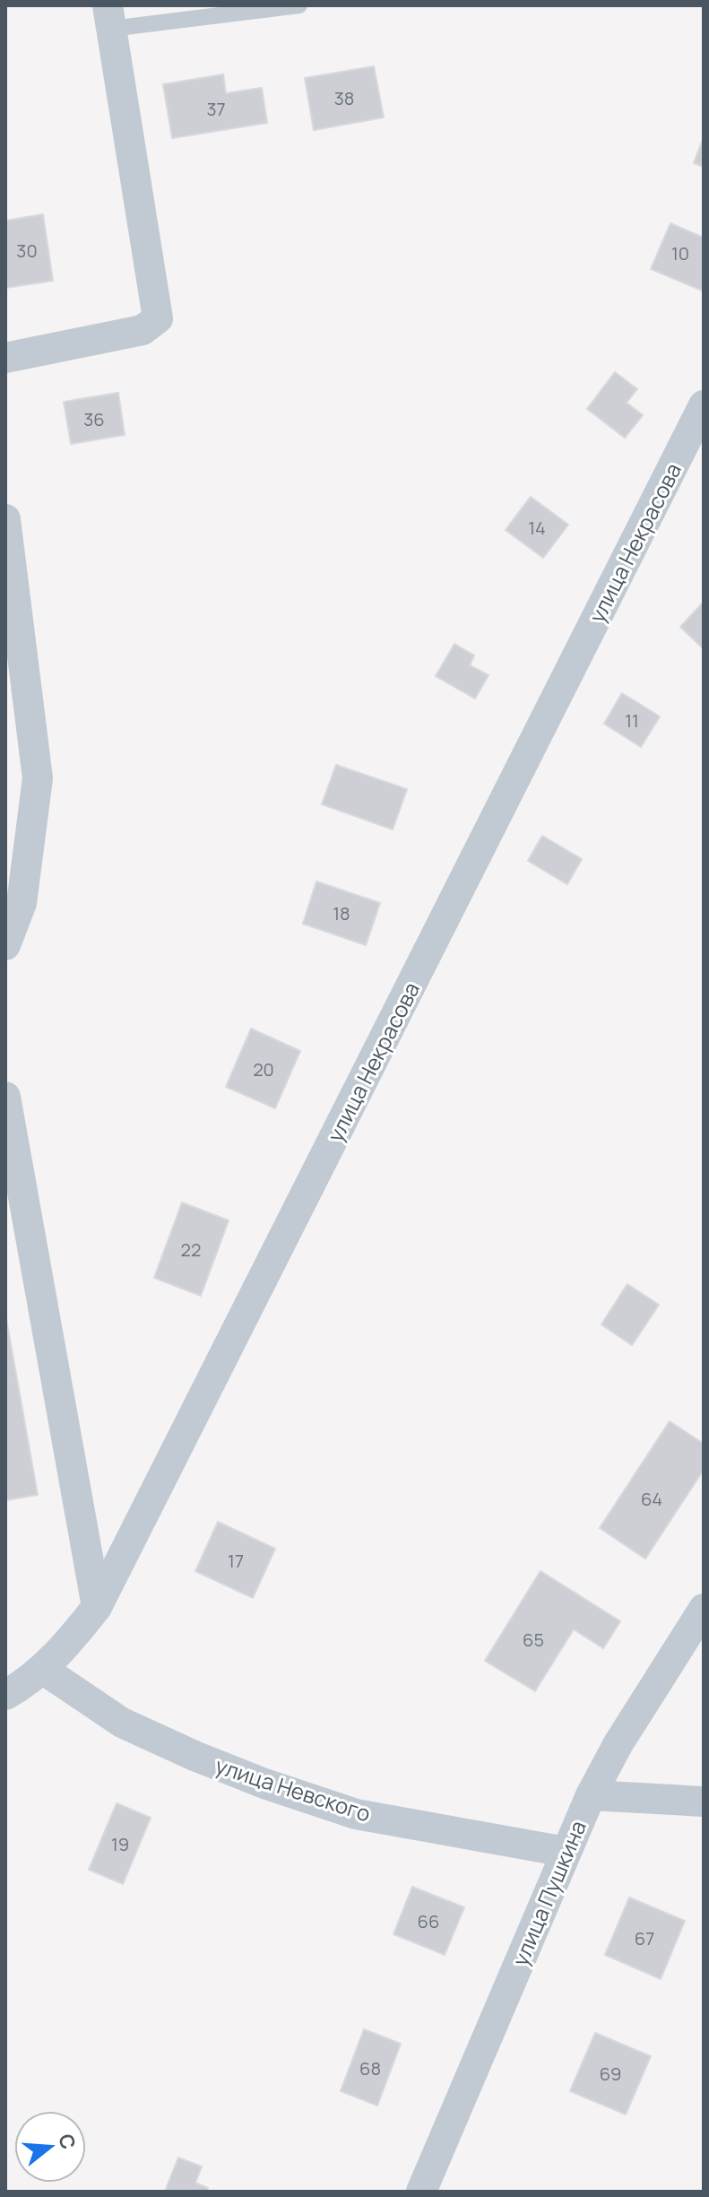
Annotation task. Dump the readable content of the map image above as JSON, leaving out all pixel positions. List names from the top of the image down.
{
  "streets": {
    "street": ["улица Некрасова", "улица Невского", "улица Пушкина"]
  },
  "crossings": [
    ["улица Некрасова", "улица Невского"],
    ["улица Невского", "улица Пушкина"]
  ],
  "house_numbers": [
    "38",
    "37",
    "30",
    "10",
    "36",
    "14",
    "11",
    "18",
    "20",
    "22",
    "64",
    "17",
    "65",
    "19",
    "66",
    "67",
    "68",
    "69"
  ],
  "north": "right"
}
